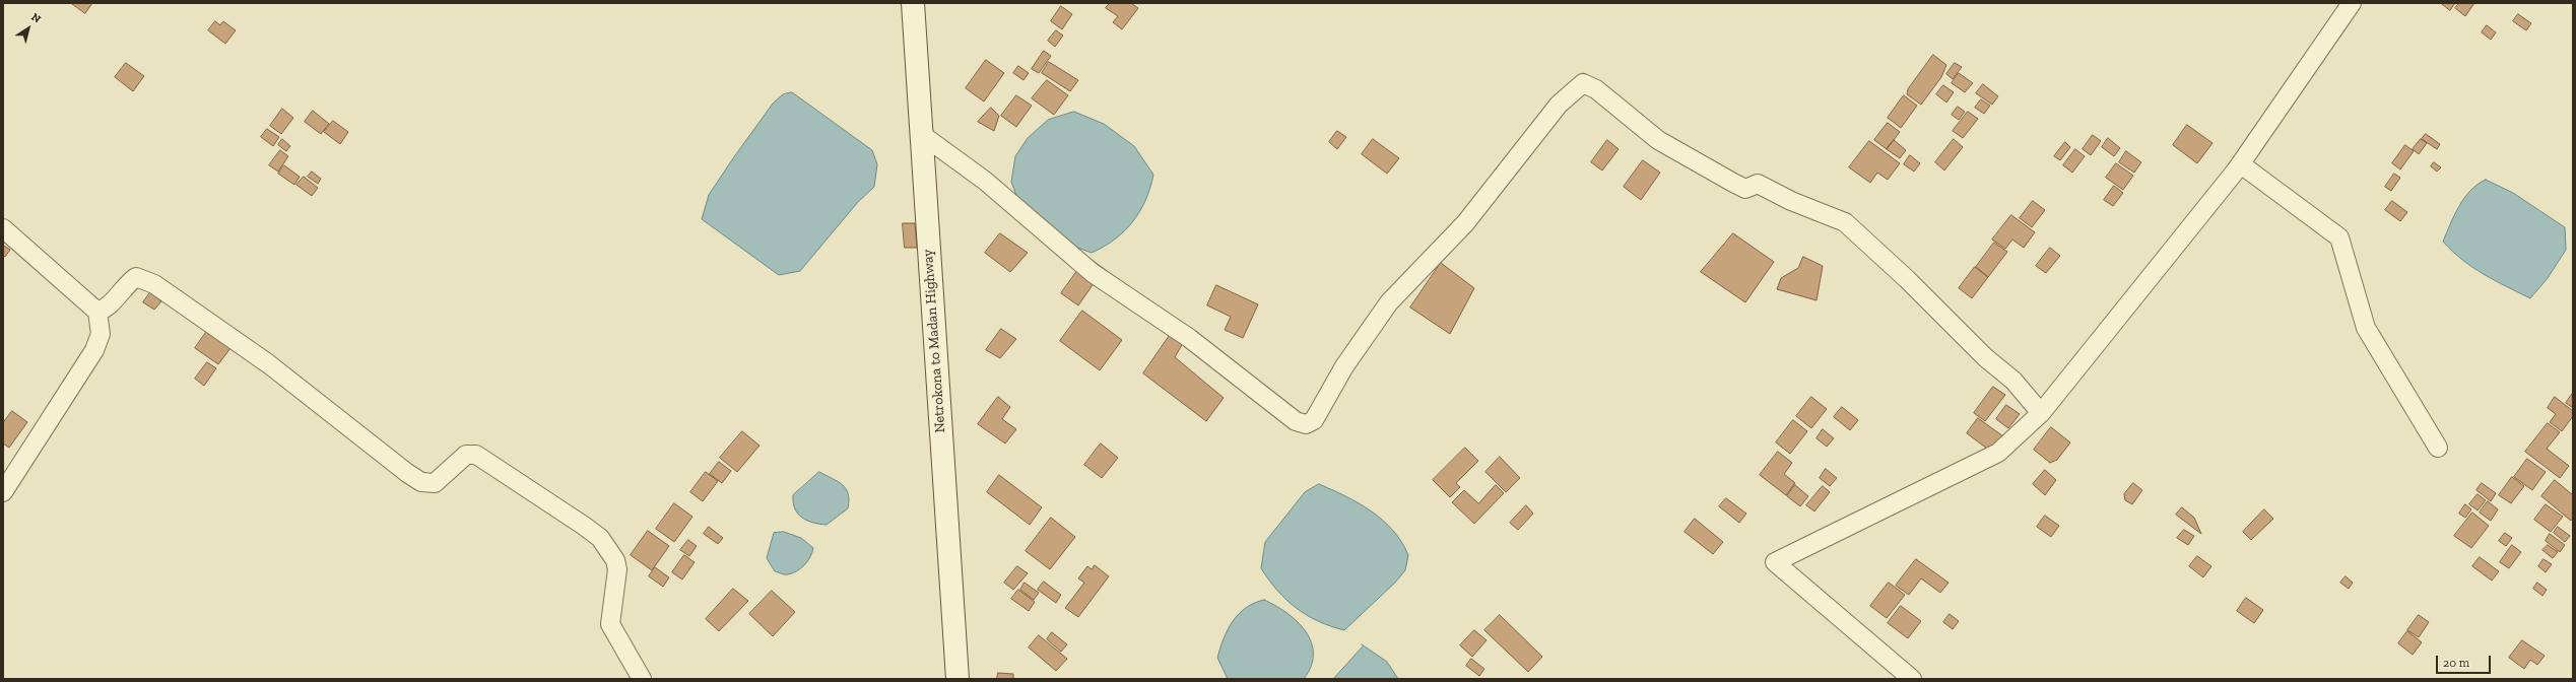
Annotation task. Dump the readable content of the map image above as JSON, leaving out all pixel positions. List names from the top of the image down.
{
  "streets": {
    "main road": ["Netrokona to Madan Highway"]
  },
  "scale_bar": "20 m",
  "north": "top right"
}
